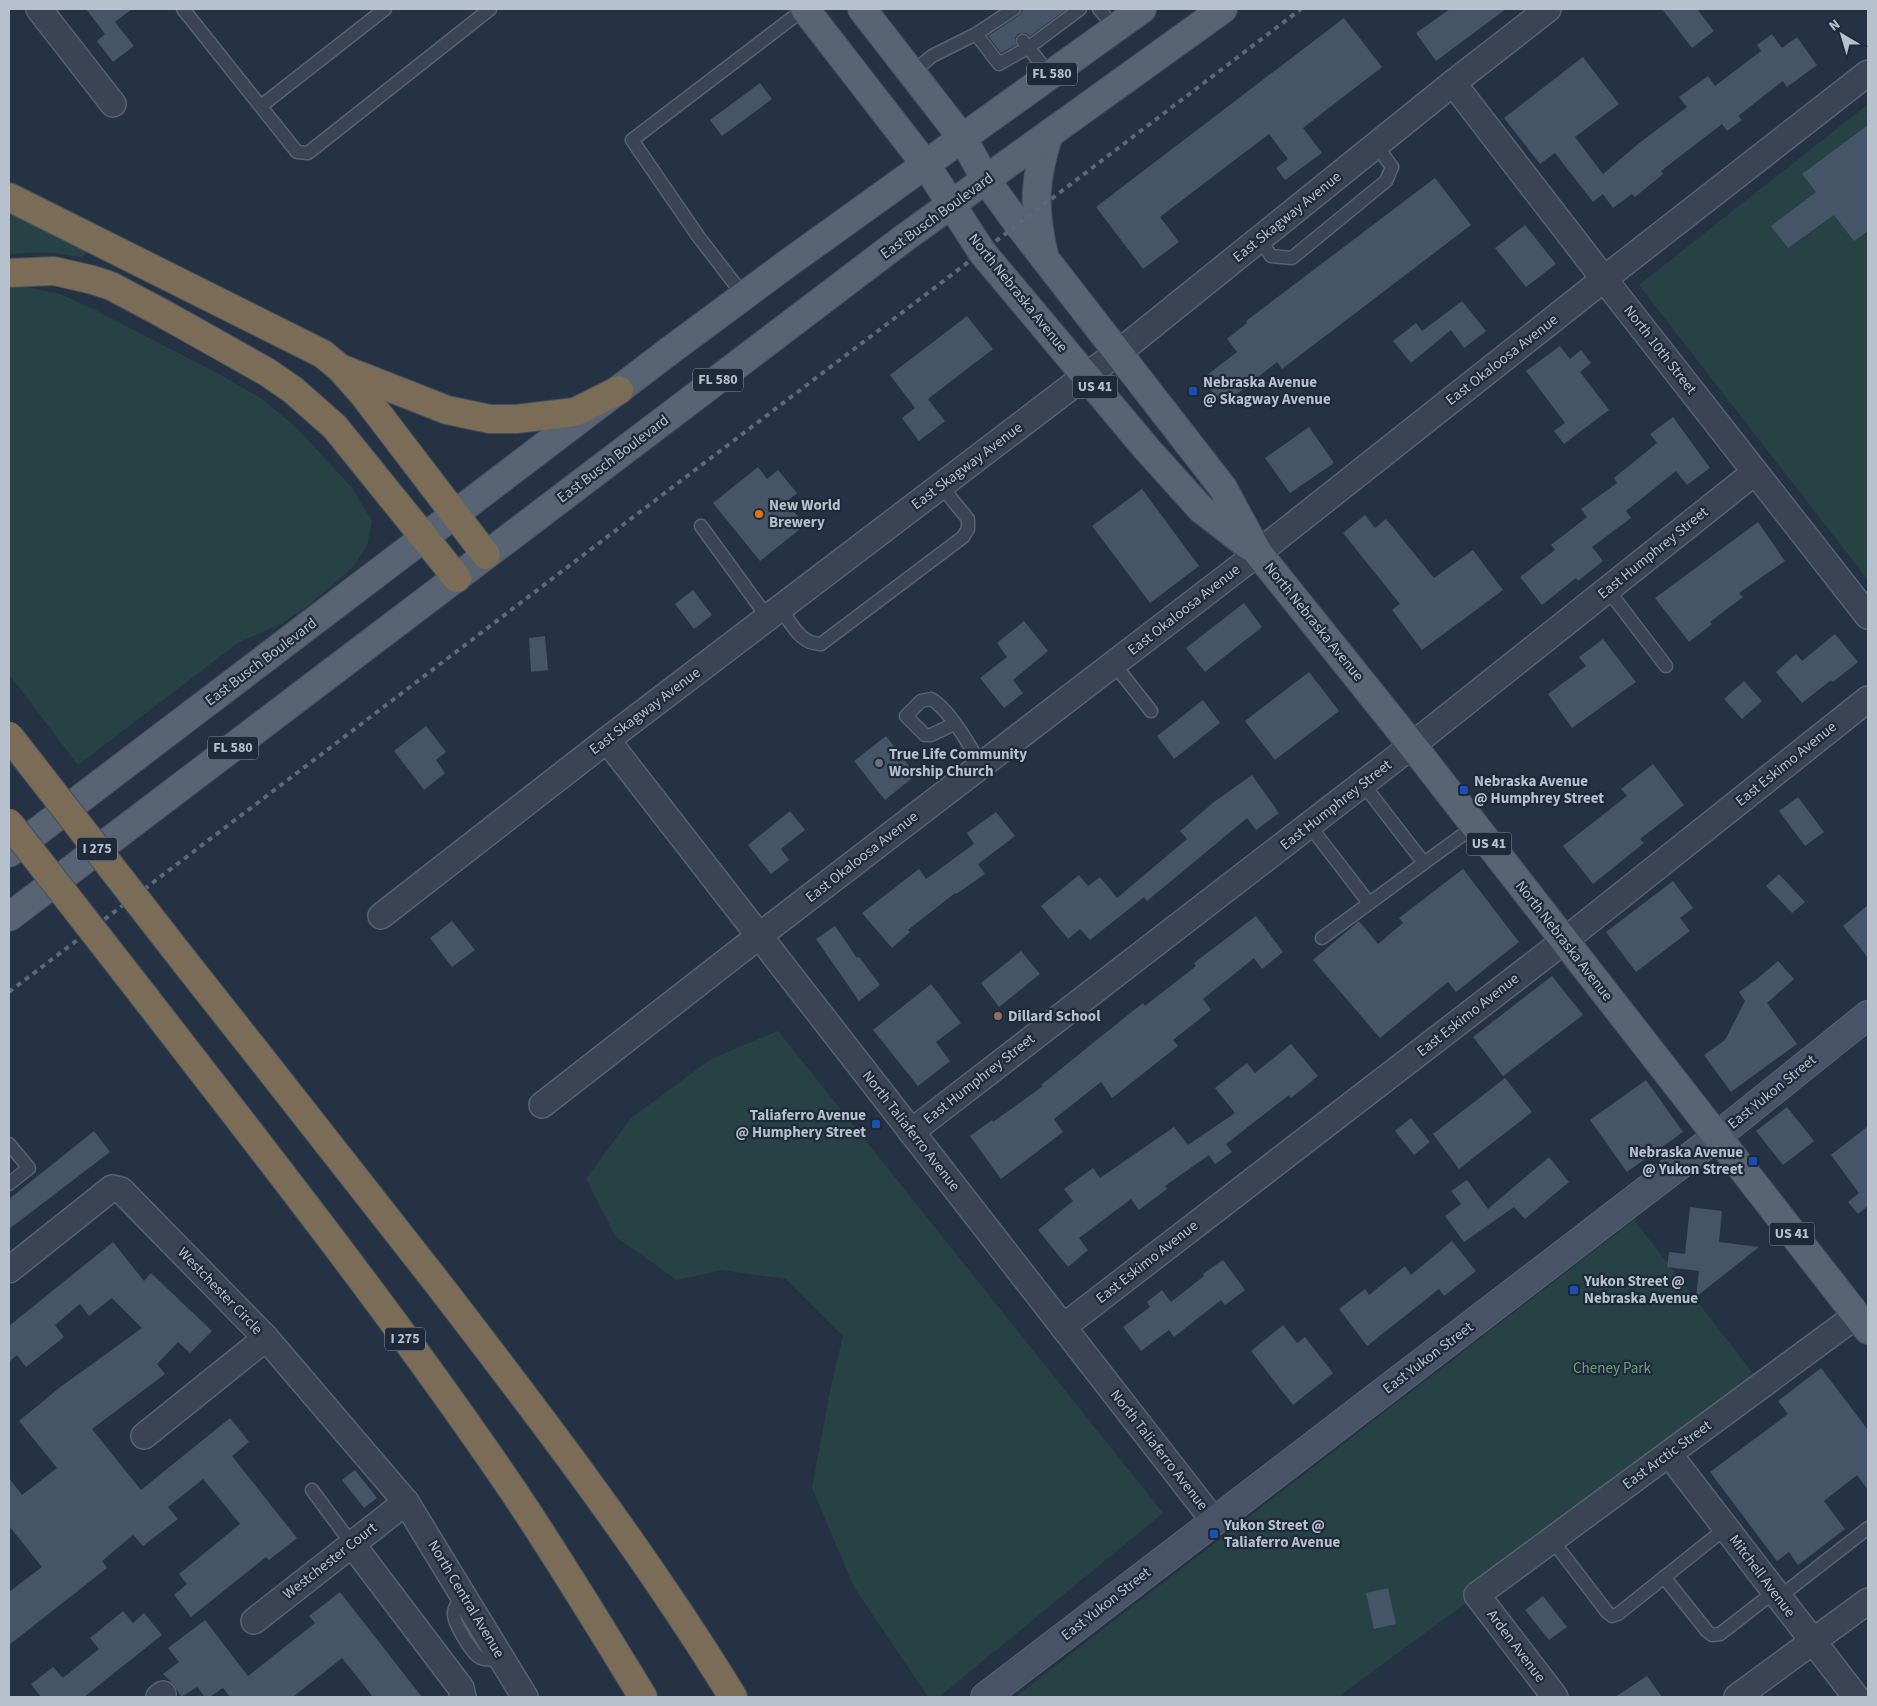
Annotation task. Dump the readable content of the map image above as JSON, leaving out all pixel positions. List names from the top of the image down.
{
  "streets": {
    "highway": ["I 275"],
    "main road": [
      "FL 580",
      "East Busch Boulevard",
      "North Nebraska Avenue",
      "US 41"
    ],
    "street": [
      "East Skagway Avenue",
      "North 10th Street",
      "East Okaloosa Avenue",
      "East Humphrey Street",
      "East Eskimo Avenue",
      "East Yukon Street",
      "North Taliaferro Avenue",
      "Westchester Circle",
      "East Arctic Street",
      "Westchester Court",
      "Mitchell Avenue",
      "North Central Avenue",
      "Arden Avenue"
    ]
  },
  "crossings": [
    ["East Busch Boulevard", "North Nebraska Avenue"],
    ["East Skagway Avenue", "North Nebraska Avenue"],
    ["East Skagway Avenue", "North 10th Street"],
    ["East Skagway Avenue", "North Taliaferro Avenue"],
    ["North Nebraska Avenue", "East Okaloosa Avenue"],
    ["North Nebraska Avenue", "East Humphrey Street"],
    ["North Nebraska Avenue", "East Eskimo Avenue"],
    ["North Nebraska Avenue", "East Yukon Street"],
    ["North Nebraska Avenue", "East Arctic Street"],
    ["North 10th Street", "East Okaloosa Avenue"],
    ["North 10th Street", "East Humphrey Street"],
    ["East Okaloosa Avenue", "North Taliaferro Avenue"],
    ["East Humphrey Street", "North Taliaferro Avenue"],
    ["East Eskimo Avenue", "North Taliaferro Avenue"],
    ["East Yukon Street", "North Taliaferro Avenue"],
    ["Westchester Circle", "Westchester Court"],
    ["Westchester Circle", "North Central Avenue"],
    ["East Arctic Street", "Mitchell Avenue"],
    ["East Arctic Street", "Arden Avenue"],
    ["Westchester Court", "North Central Avenue"]
  ],
  "parks": ["Cheney Park"],
  "places": {
    "transit": [
      "Nebraska Avenue @ Skagway Avenue",
      "Nebraska Avenue @ Humphrey Street",
      "Taliaferro Avenue @ Humphery Street",
      "Nebraska Avenue @ Yukon Street",
      "Yukon Street @ Nebraska Avenue",
      "Yukon Street @ Taliaferro Avenue"
    ],
    "other": ["New World Brewery", "True Life Community Worship Church", "Dillard School"]
  },
  "north": "top left"
}
